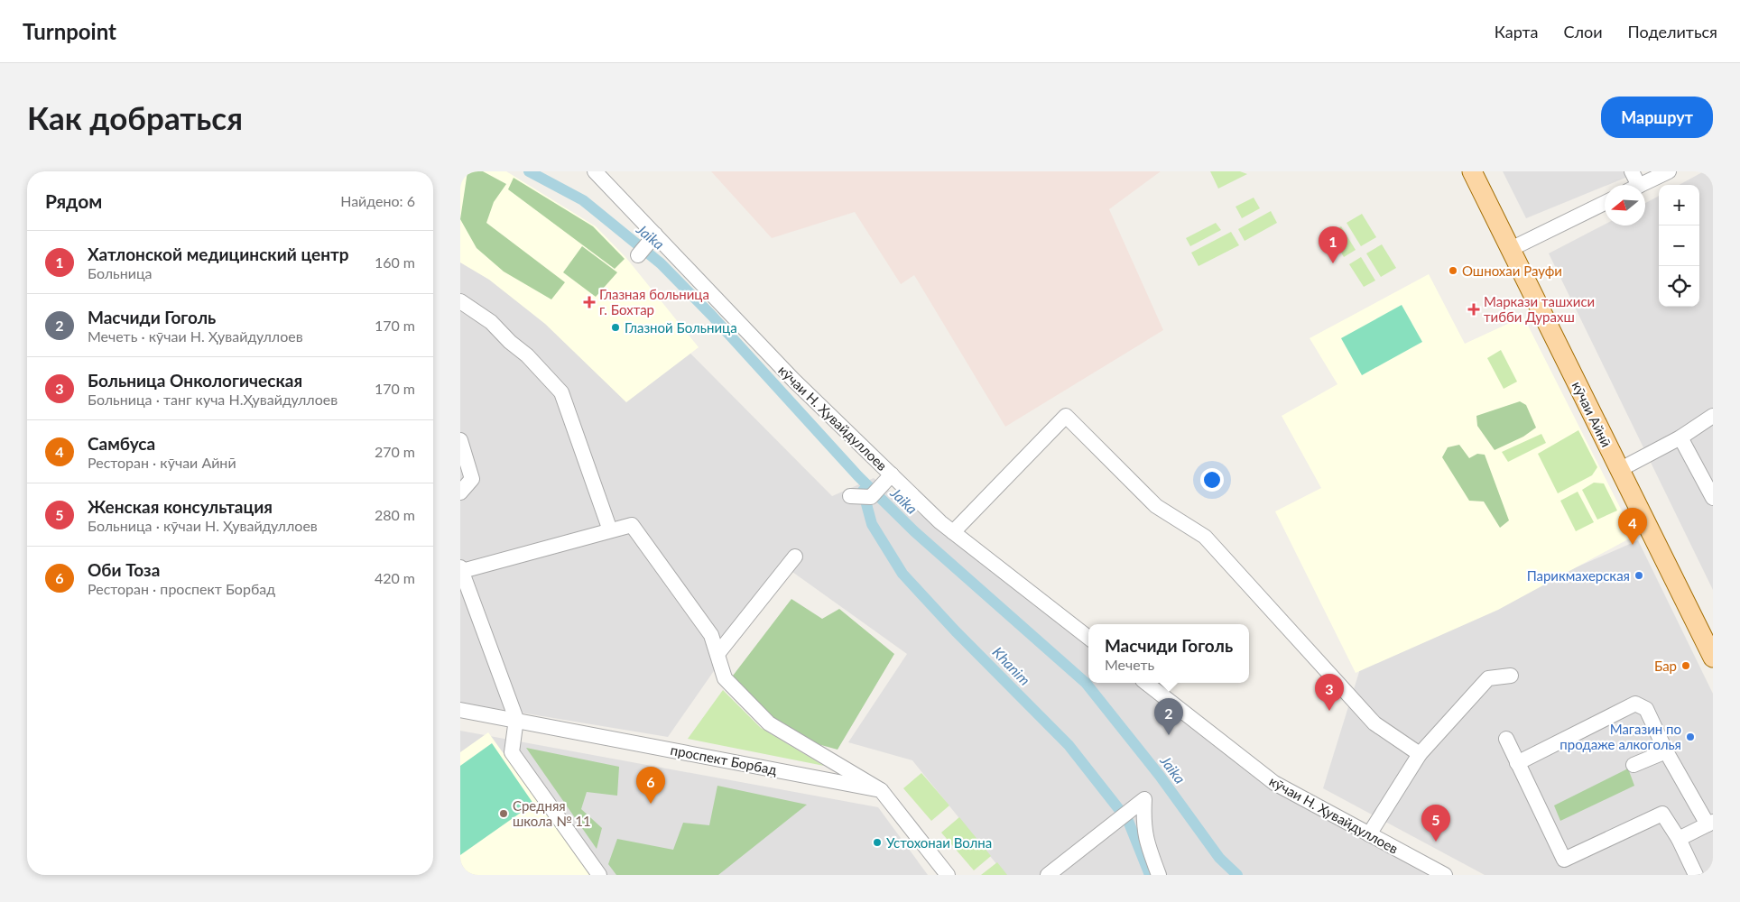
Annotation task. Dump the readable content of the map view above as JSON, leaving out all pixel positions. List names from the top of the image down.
{
  "streets": {
    "main road": ["кӯчаи Айнӣ"],
    "street": ["кӯчаи Н. Ҳувайдуллоев", "проспект Борбад"]
  },
  "water": ["Jaika", "Khanim"],
  "places": {
    "other": [
      "Ошнохаи Рауфи",
      "Глазной Больница",
      "Парикмахерская",
      "Бар",
      "Магазин по продаже алкоголья",
      "Средняя школа № 11",
      "Устохонаи Волна"
    ],
    "health": ["Глазная больница г. Бохтар", "Маркази ташхиси тибби Дурахш"]
  },
  "north": "left",
  "page": {
    "header": "Turnpoint",
    "nav": ["Карта", "Слои", "Поделиться"],
    "buttons": "Маршрут",
    "title": "Как добраться",
    "heading": ["Рядом", "Найдено: 6"],
    "map_buttons": ["+", "−"],
    "pins": [
      "1",
      "4",
      "3",
      "2",
      "6",
      "5"
    ],
    "list": [
      {
        "mark": "1",
        "name": "Хатлонской медицинский центр",
        "note": "Больница",
        "value": "160 m"
      },
      {
        "mark": "2",
        "name": "Масчиди Гоголь",
        "note": "Мечеть · кӯчаи Н. Ҳувайдуллоев",
        "value": "170 m"
      },
      {
        "mark": "3",
        "name": "Больница Онкологическая",
        "note": "Больница · танг куча Н.Ҳувайдуллоев",
        "value": "170 m"
      },
      {
        "mark": "4",
        "name": "Самбуса",
        "note": "Ресторан · кӯчаи Айнӣ",
        "value": "270 m"
      },
      {
        "mark": "5",
        "name": "Женская консультация",
        "note": "Больница · кӯчаи Н. Ҳувайдуллоев",
        "value": "280 m"
      },
      {
        "mark": "6",
        "name": "Оби Тоза",
        "note": "Ресторан · проспект Борбад",
        "value": "420 m"
      }
    ],
    "popup": ["Масчиди Гоголь", "Мечеть"]
  }
}
